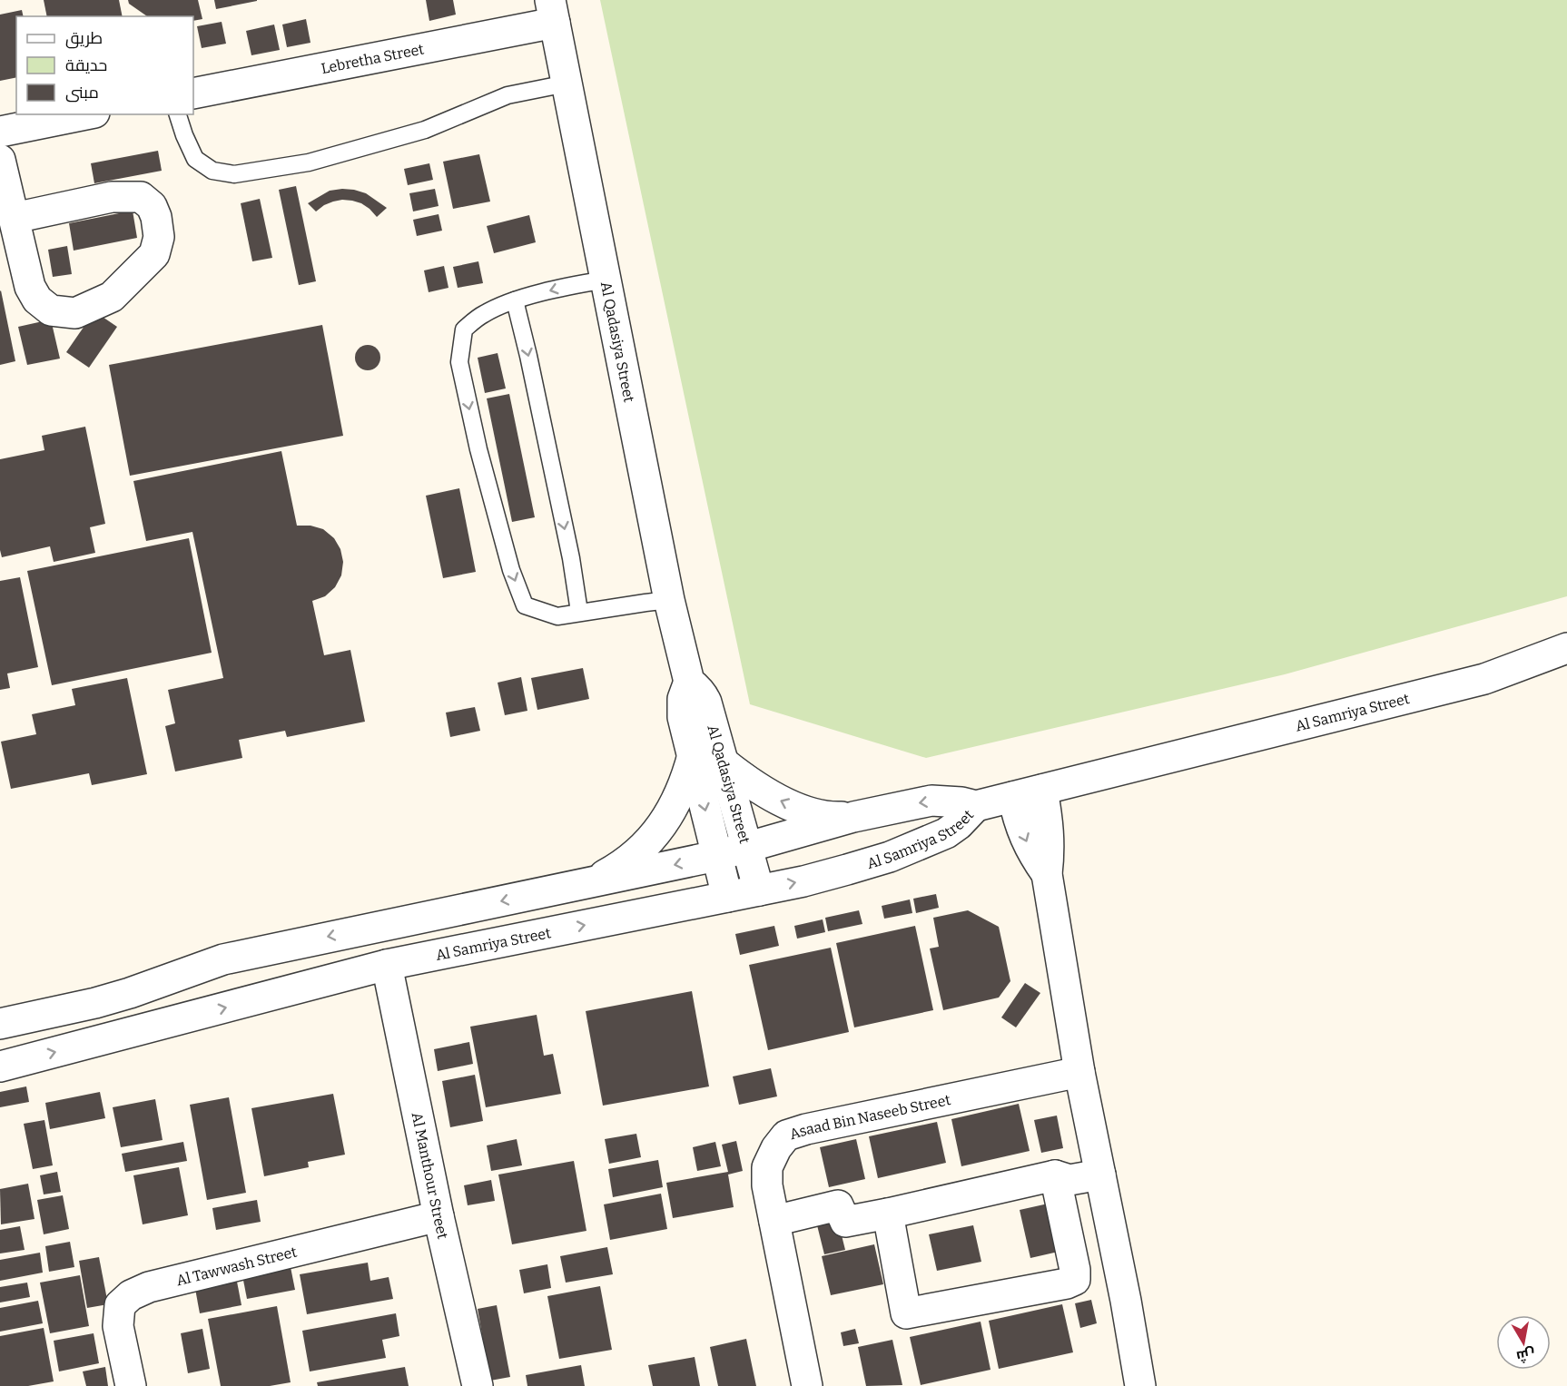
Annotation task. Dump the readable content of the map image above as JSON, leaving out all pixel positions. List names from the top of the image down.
{
  "streets": {
    "street": [
      "Lebretha Street",
      "Al Qadasiya Street",
      "Al Samriya Street",
      "Asaad Bin Naseeb Street",
      "Al Manthour Street",
      "Al Tawwash Street"
    ]
  },
  "crossings": [
    ["Lebretha Street", "Al Qadasiya Street"],
    ["Al Qadasiya Street", "Al Samriya Street"],
    ["Al Samriya Street", "Al Manthour Street"],
    ["Al Manthour Street", "Al Tawwash Street"]
  ],
  "legend": ["طريق", "حديقة", "مبنى"],
  "north": "bottom"
}
